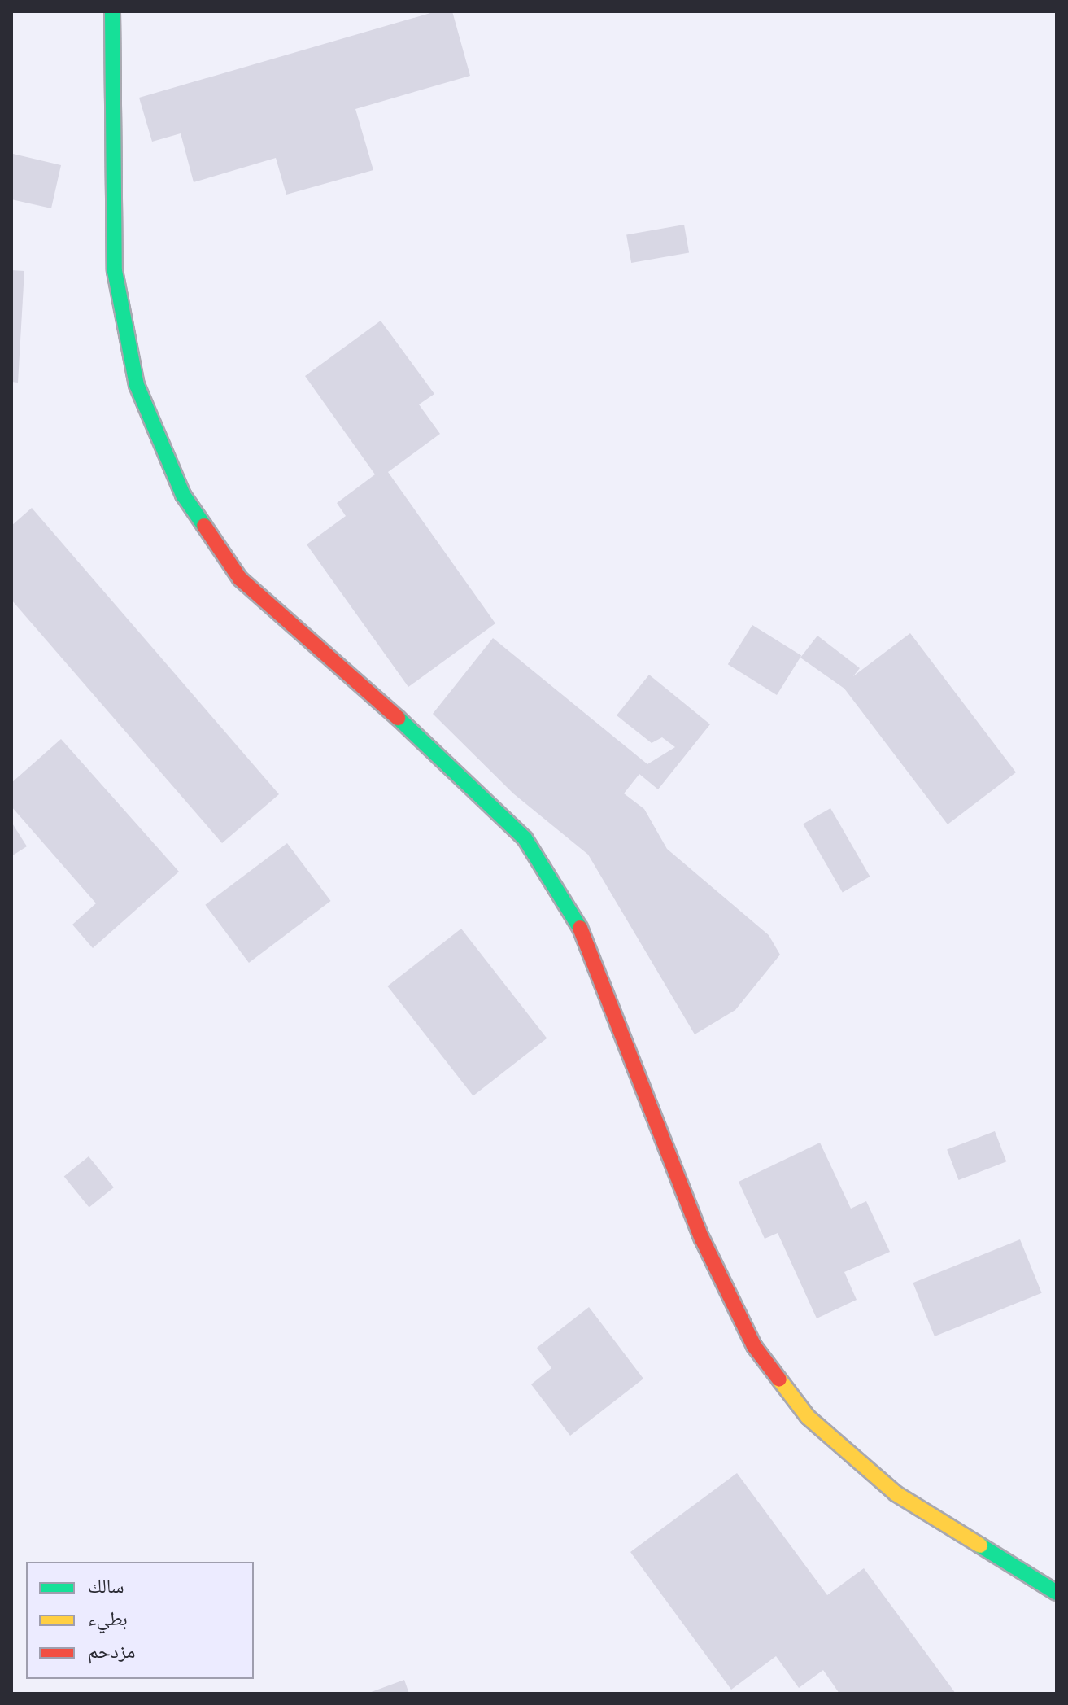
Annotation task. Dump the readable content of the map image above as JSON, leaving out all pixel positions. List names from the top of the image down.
{
  "legend": ["سالك", "بطيء", "مزدحم"]
}
